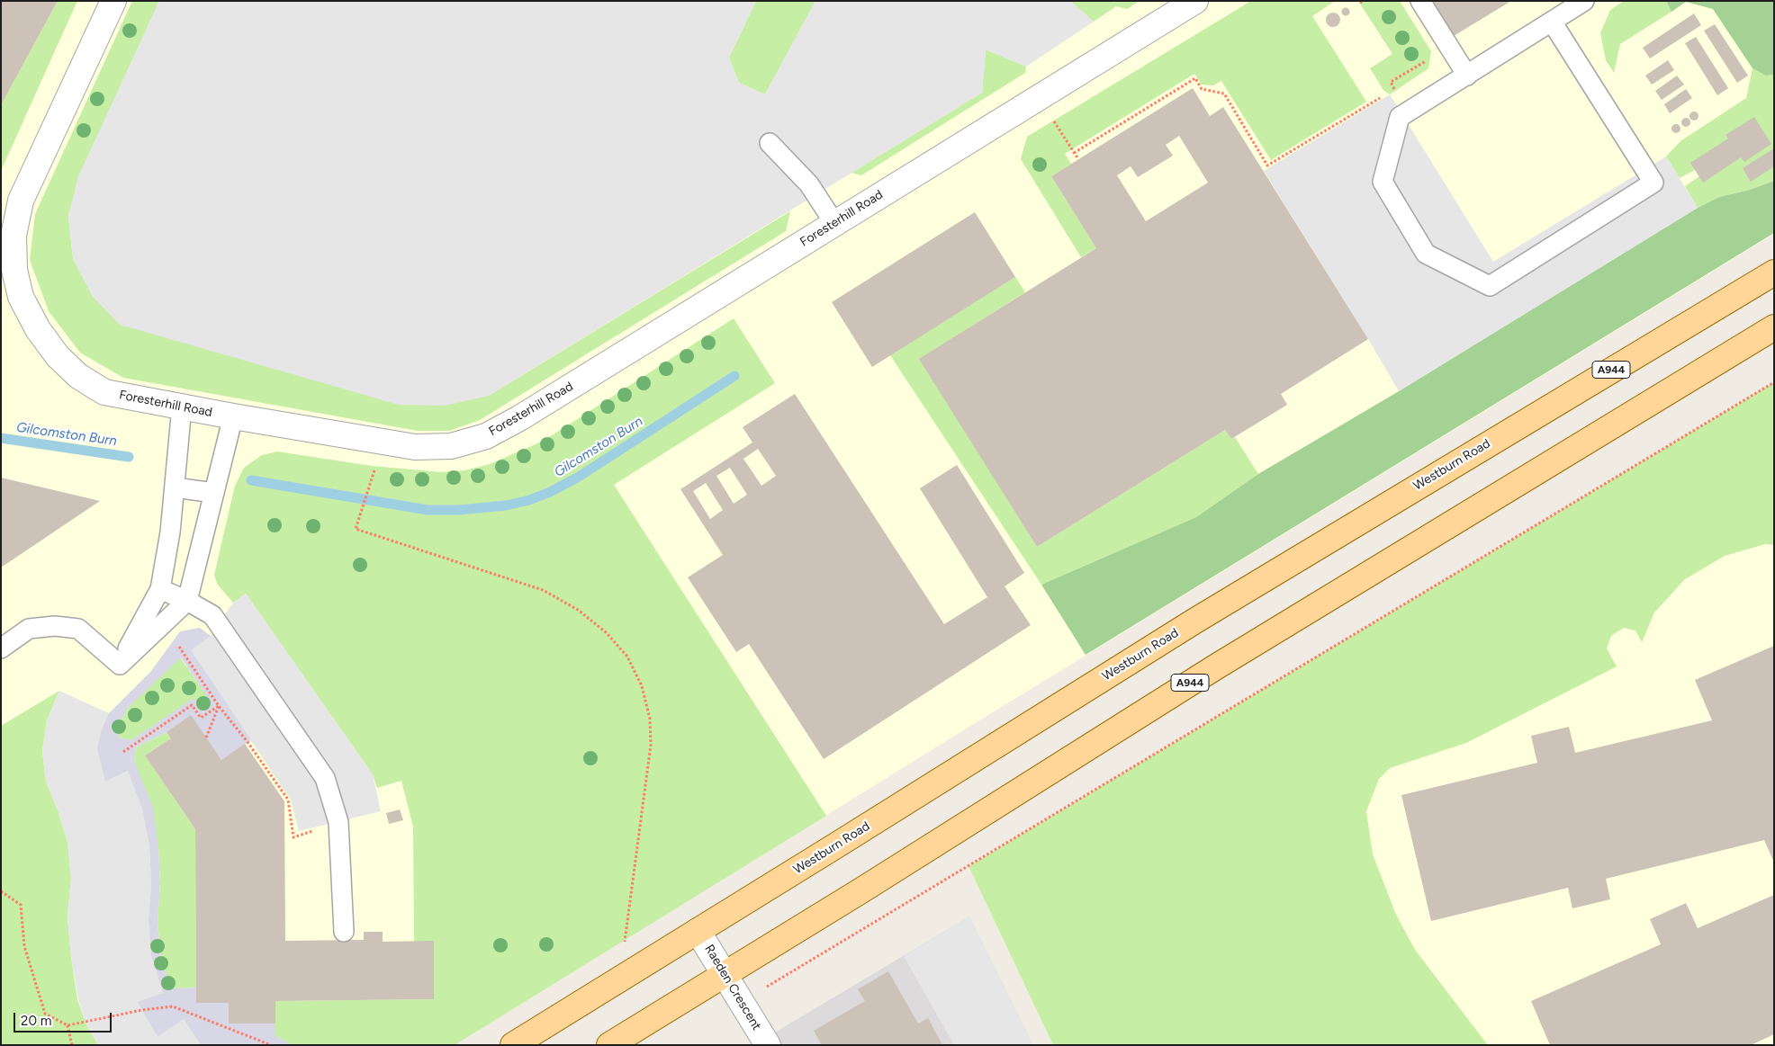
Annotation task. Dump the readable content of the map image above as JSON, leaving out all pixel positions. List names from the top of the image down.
{
  "streets": {
    "main road": ["A944", "Westburn Road"],
    "street": ["Foresterhill Road", "Raeden Crescent"]
  },
  "crossings": [
    ["A944", "Raeden Crescent"],
    ["Westburn Road", "Raeden Crescent"]
  ],
  "water": ["Gilcomston Burn"],
  "scale_bar": "20 m"
}
